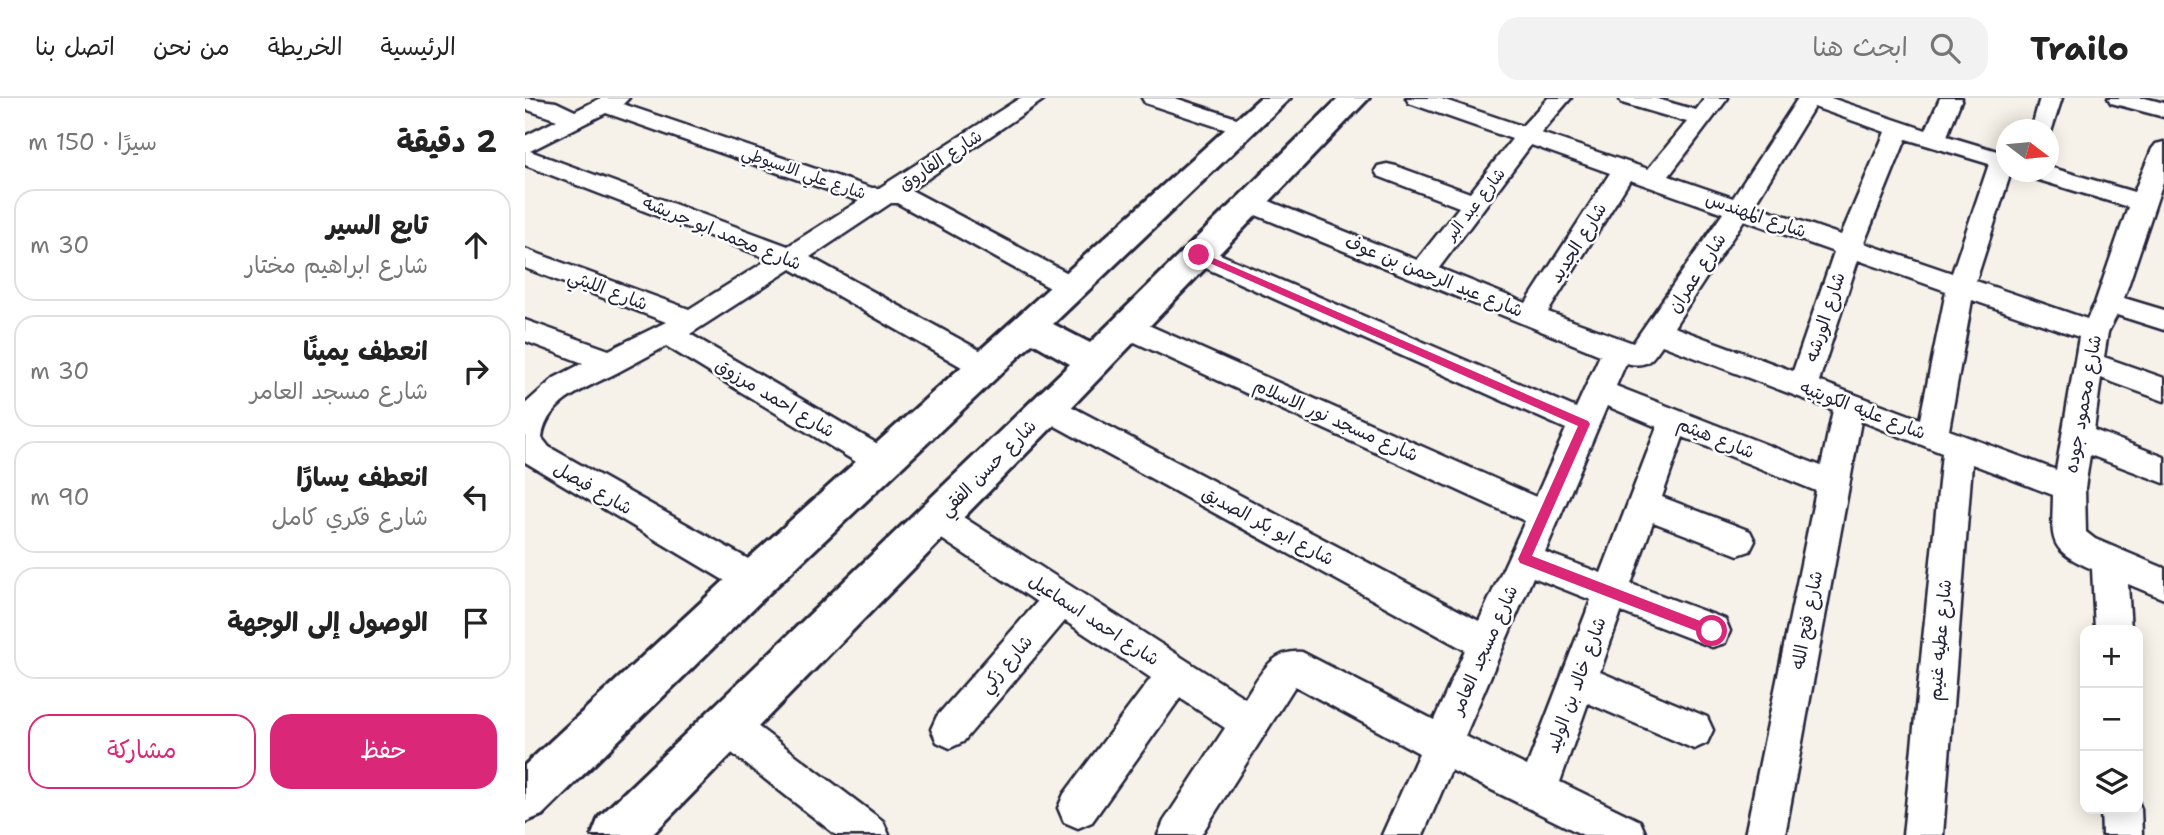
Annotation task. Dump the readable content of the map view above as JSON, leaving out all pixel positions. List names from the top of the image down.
{
  "streets": {
    "street": [
      "شارع الفاروق",
      "شارع علي الاسيوطي",
      "شارع عبد البر",
      "شارع المهندس",
      "شارع محمد ابو جريشه",
      "شارع الجديد",
      "شارع عمران",
      "شارع عبد الرحمن بن عوف",
      "شارع الليثي",
      "شارع الورشه",
      "شارع احمد مرزوق",
      "شارع محمود جوده",
      "شارع عليه الكويتيه",
      "شارع مسجد نور الاسلام",
      "شارع هيثم",
      "شارع حسن الفقي",
      "شارع فيصل",
      "شارع ابو بكر الصديق",
      "شارع احمد اسماعيل",
      "شارع فتح الله",
      "شارع عطيه غنيم",
      "شارع مسجد العامر",
      "شارع زكي",
      "شارع خالد بن الوليد"
    ]
  },
  "crossings": [
    ["شارع الفاروق", "شارع علي الاسيوطي"],
    ["شارع الفاروق", "شارع محمد ابو جريشه"],
    ["شارع الفاروق", "شارع الليثي"],
    ["شارع الفاروق", "شارع احمد مرزوق"],
    ["شارع الفاروق", "شارع فيصل"],
    ["شارع عبد البر", "شارع المهندس"],
    ["شارع عبد البر", "شارع عبد الرحمن بن عوف"],
    ["شارع المهندس", "شارع الجديد"],
    ["شارع المهندس", "شارع عمران"],
    ["شارع المهندس", "شارع الورشه"],
    ["شارع المهندس", "شارع محمود جوده"],
    ["شارع المهندس", "شارع عطيه غنيم"],
    ["شارع الجديد", "شارع عبد الرحمن بن عوف"],
    ["شارع عمران", "شارع عبد الرحمن بن عوف"],
    ["شارع عمران", "شارع عليه الكويتيه"],
    ["شارع عمران", "شارع مسجد العامر"],
    ["شارع عبد الرحمن بن عوف", "شارع حسن الفقي"],
    ["شارع عبد الرحمن بن عوف", "شارع مسجد العامر"],
    ["شارع الليثي", "شارع احمد مرزوق"],
    ["شارع الليثي", "شارع فيصل"],
    ["شارع الورشه", "شارع عليه الكويتيه"],
    ["شارع احمد مرزوق", "شارع فيصل"],
    ["شارع محمود جوده", "شارع عليه الكويتيه"],
    ["شارع عليه الكويتيه", "شارع فتح الله"],
    ["شارع عليه الكويتيه", "شارع عطيه غنيم"],
    ["شارع مسجد نور الاسلام", "شارع حسن الفقي"],
    ["شارع مسجد نور الاسلام", "شارع مسجد العامر"],
    ["شارع هيثم", "شارع فتح الله"],
    ["شارع هيثم", "شارع مسجد العامر"],
    ["شارع هيثم", "شارع خالد بن الوليد"],
    ["شارع حسن الفقي", "شارع ابو بكر الصديق"],
    ["شارع حسن الفقي", "شارع احمد اسماعيل"],
    ["شارع ابو بكر الصديق", "شارع مسجد العامر"],
    ["شارع احمد اسماعيل", "شارع زكي"]
  ],
  "north": "right",
  "page": {
    "header": "Trailo",
    "search": "ابحث هنا",
    "nav": [
      "الرئيسية",
      "الخريطة",
      "من نحن",
      "اتصل بنا"
    ],
    "heading": ["2 دقيقة", "سيرًا · 150 m"],
    "list": [
      ["تابع السير", "شارع ابراهيم مختار", "30 m"],
      ["انعطف يمينًا", "شارع مسجد العامر", "30 m"],
      ["انعطف يسارًا", "شارع فكري كامل", "90 m"],
      "الوصول إلى الوجهة"
    ],
    "map_buttons": ["+", "−"],
    "buttons": ["حفظ", "مشاركة"]
  }
}
